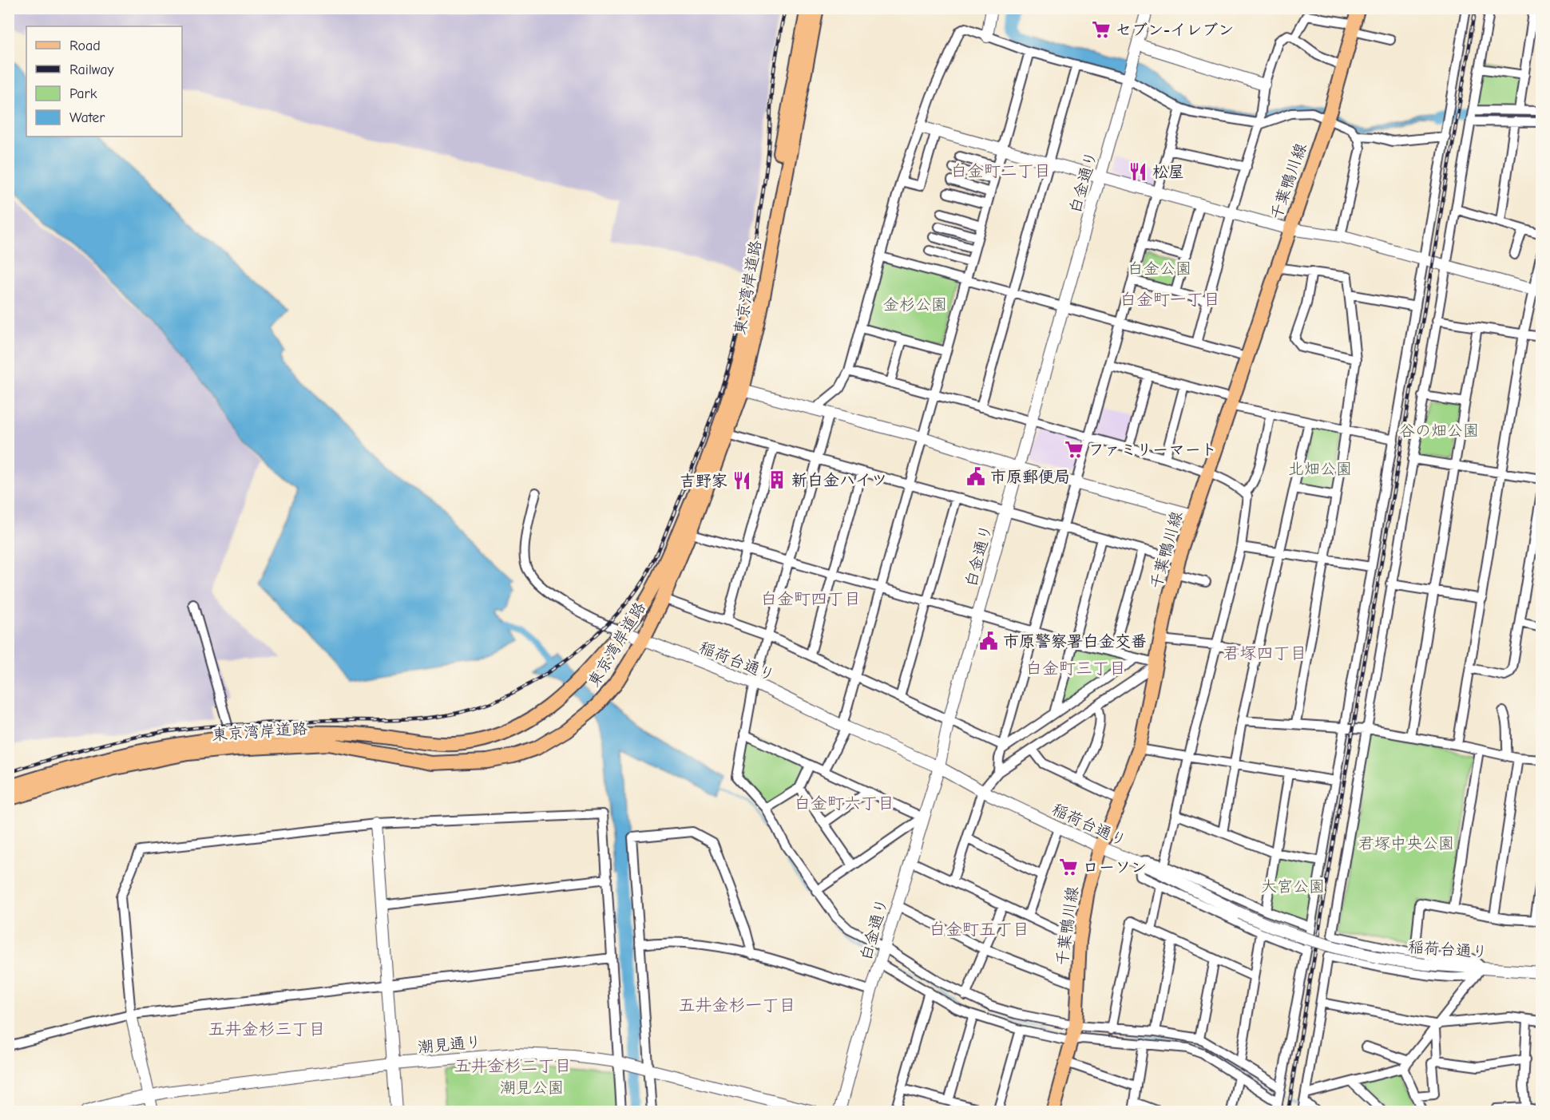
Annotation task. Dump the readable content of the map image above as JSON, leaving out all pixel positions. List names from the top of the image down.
{
  "streets": {
    "main road": ["千葉鴨川線", "東京湾岸道路"],
    "street": ["白金通り", "稲荷台通り", "潮見通り"]
  },
  "crossings": [
    ["千葉鴨川線", "稲荷台通り"],
    ["白金通り", "稲荷台通り"],
    ["東京湾岸道路", "稲荷台通り"]
  ],
  "districts": [
    "白金町二丁目",
    "白金町一丁目",
    "白金町四丁目",
    "君塚四丁目",
    "白金町三丁目",
    "白金町六丁目",
    "白金町五丁目",
    "五井金杉一丁目",
    "五井金杉三丁目",
    "五井金杉二丁目"
  ],
  "parks": [
    "白金公園",
    "金杉公園",
    "谷の畑公園",
    "北畑公園",
    "君塚中央公園",
    "大宮公園",
    "潮見公園"
  ],
  "places": {
    "supermarket": ["セブン-イレブン", "ファミリーマート", "ローソン"],
    "restaurant": ["松屋", "吉野家"],
    "public building": ["市原郵便局", "市原警察署白金交番"],
    "building": ["新白金ハイツ"]
  },
  "legend": [
    "Road",
    "Railway",
    "Park",
    "Water"
  ]
}
